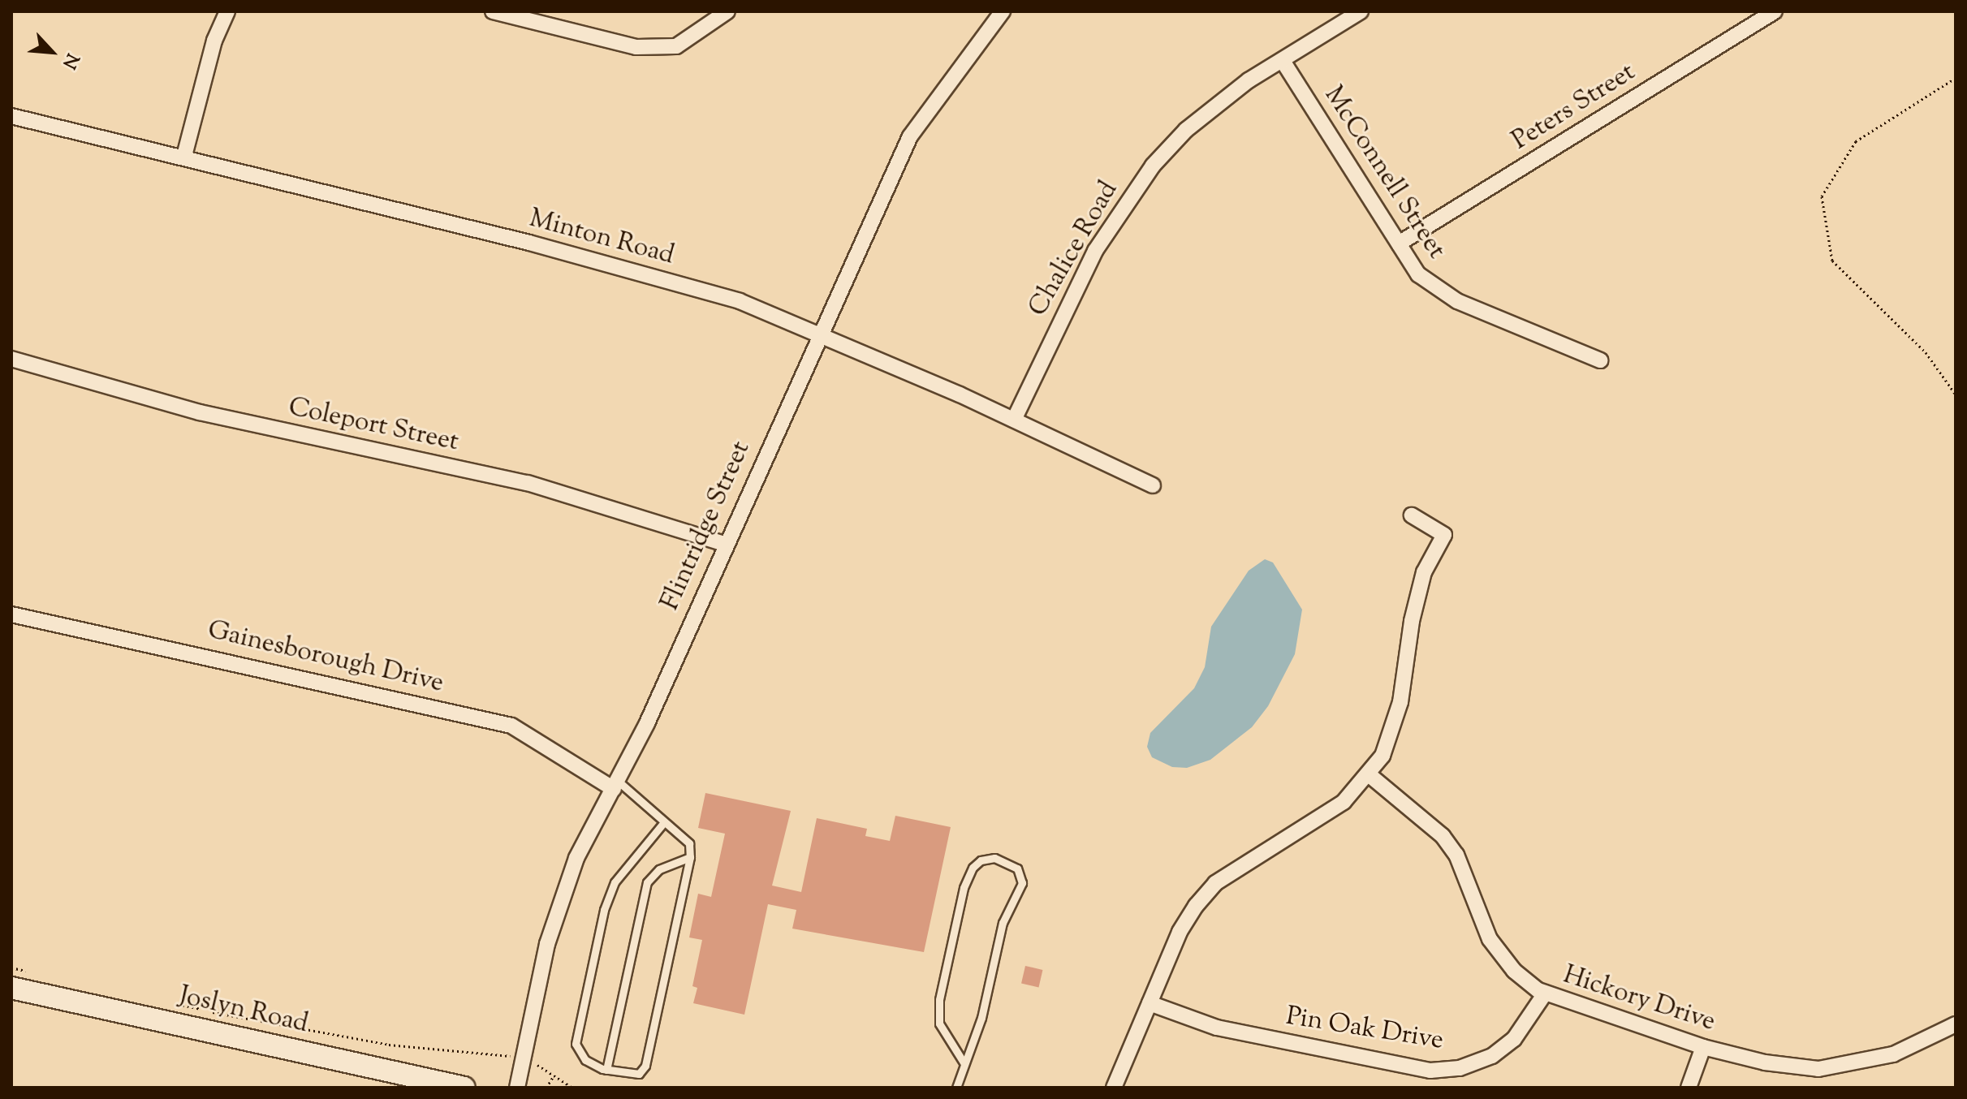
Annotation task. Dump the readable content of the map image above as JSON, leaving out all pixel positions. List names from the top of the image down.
{
  "streets": {
    "street": [
      "Peters Street",
      "McConnell Street",
      "Minton Road",
      "Chalice Road",
      "Coleport Street",
      "Flintridge Street",
      "Gainesborough Drive",
      "Hickory Drive",
      "Joslyn Road",
      "Pin Oak Drive"
    ]
  },
  "crossings": [
    ["Peters Street", "McConnell Street"],
    ["McConnell Street", "Chalice Road"],
    ["Minton Road", "Chalice Road"],
    ["Minton Road", "Flintridge Street"],
    ["Coleport Street", "Flintridge Street"],
    ["Flintridge Street", "Gainesborough Drive"],
    ["Hickory Drive", "Pin Oak Drive"]
  ],
  "north": "bottom right"
}
